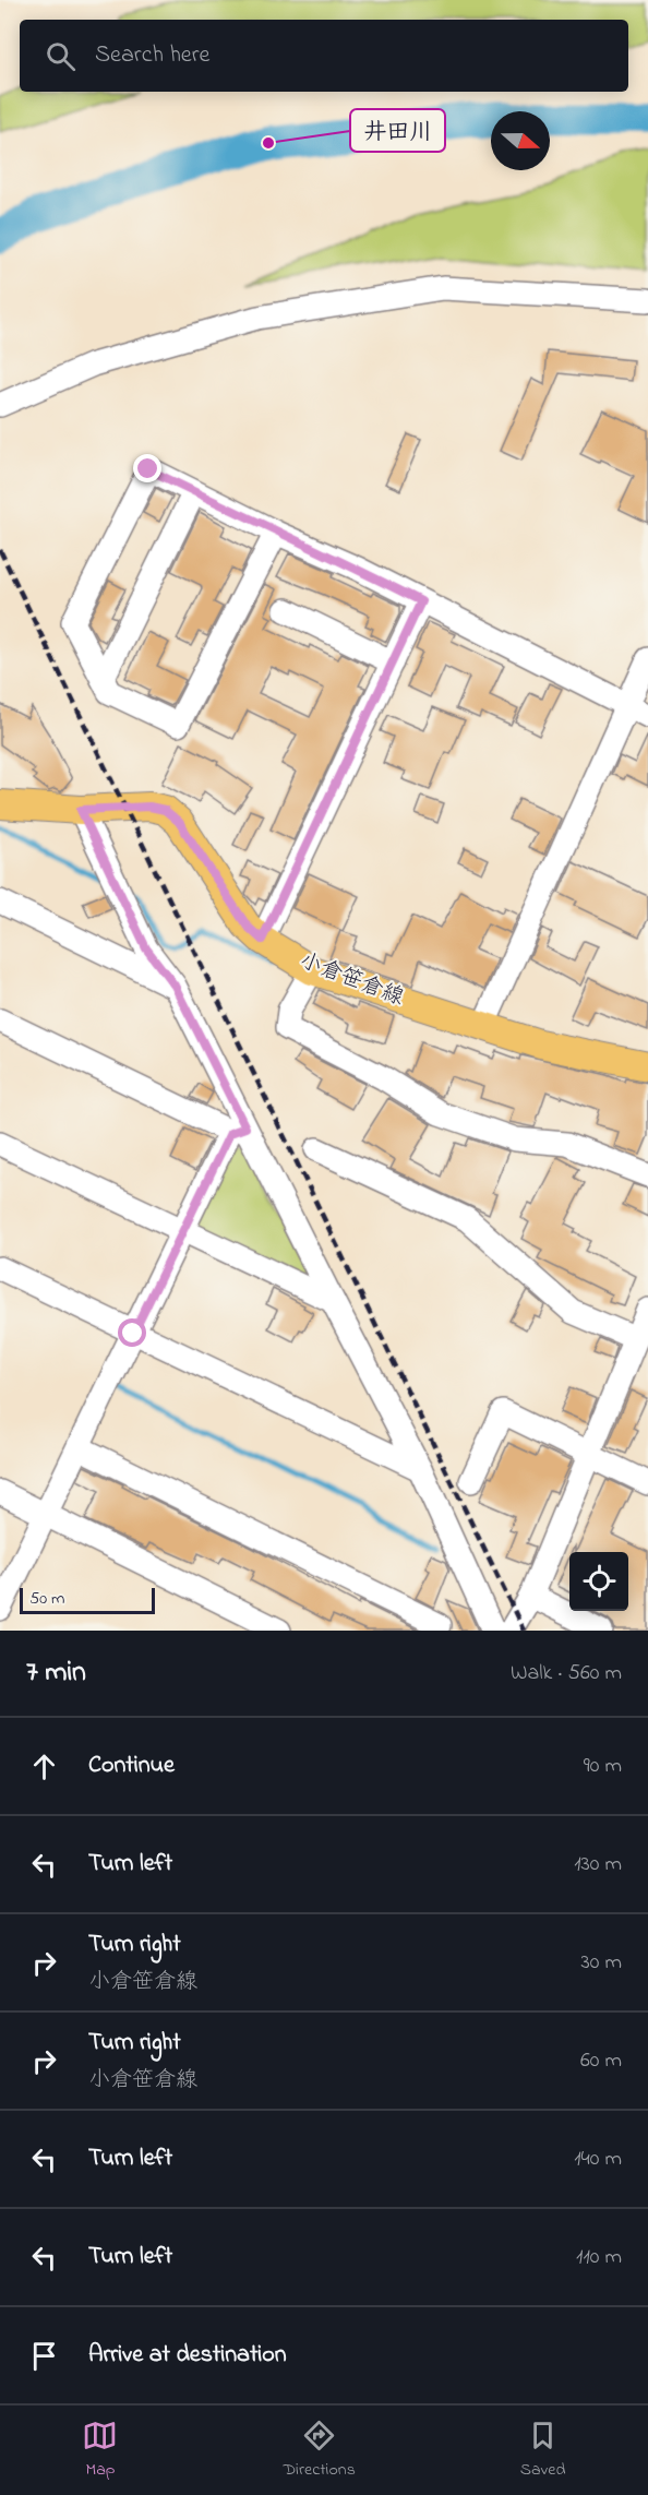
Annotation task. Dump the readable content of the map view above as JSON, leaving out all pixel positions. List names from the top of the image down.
{
  "streets": {
    "main road": ["小倉笹倉線"]
  },
  "places": ["井田川"],
  "scale_bar": "50 m",
  "north": "right",
  "page": {
    "search": "Search here",
    "scale": "50 m",
    "heading": ["7 min", "Walk · 560 m"],
    "list": [
      ["Continue", "90 m"],
      ["Turn left", "130 m"],
      ["Turn right", "小倉笹倉線", "30 m"],
      ["Turn right", "小倉笹倉線", "60 m"],
      ["Turn left", "140 m"],
      ["Turn left", "110 m"],
      "Arrive at destination"
    ],
    "nav": ["Map", "Directions", "Saved"]
  }
}
